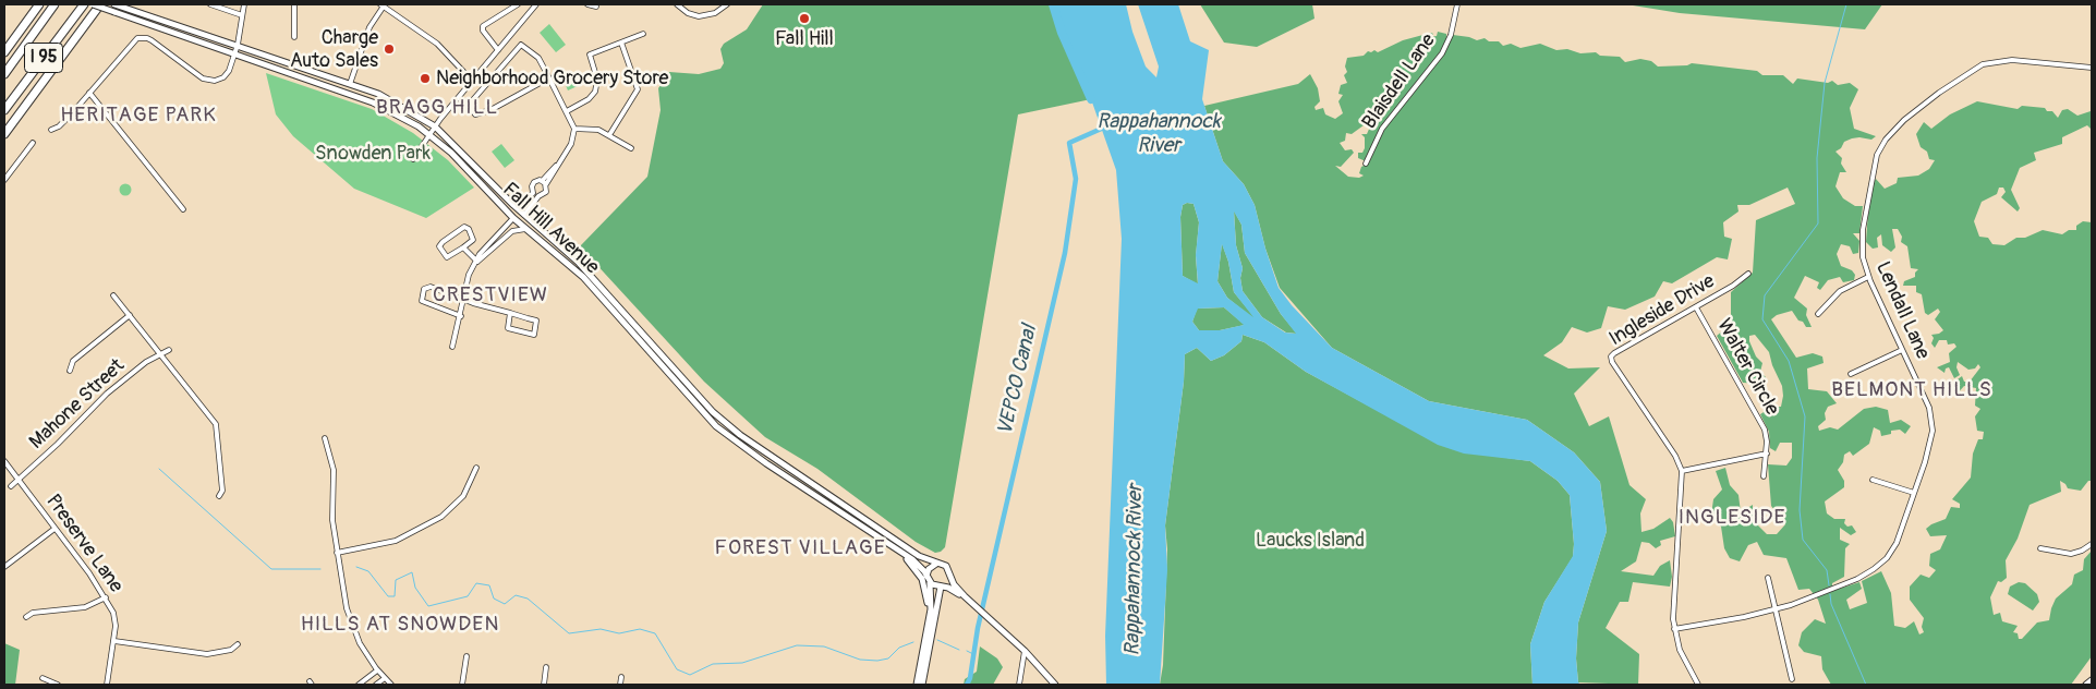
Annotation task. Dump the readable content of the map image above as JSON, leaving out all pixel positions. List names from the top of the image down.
{
  "streets": {
    "highway": ["I 95"],
    "main road": ["Fall Hill Avenue"],
    "street": [
      "Blaisdell Lane",
      "Ingleside Drive",
      "Lendall Lane",
      "Walter Circle",
      "Mahone Street",
      "Preserve Lane"
    ]
  },
  "crossings": [
    ["Ingleside Drive", "Lendall Lane"],
    ["Ingleside Drive", "Walter Circle"],
    ["Mahone Street", "Preserve Lane"]
  ],
  "districts": [
    "BRAGG HILL",
    "HERITAGE PARK",
    "CRESTVIEW",
    "BELMONT HILLS",
    "INGLESIDE",
    "FOREST VILLAGE",
    "HILLS AT SNOWDEN"
  ],
  "water": ["Rappahannock River", "VEPCO Canal"],
  "parks": ["Snowden Park", "Laucks Island"],
  "places": ["Fall Hill", "Charge Auto Sales", "Neighborhood Grocery Store"]
}
